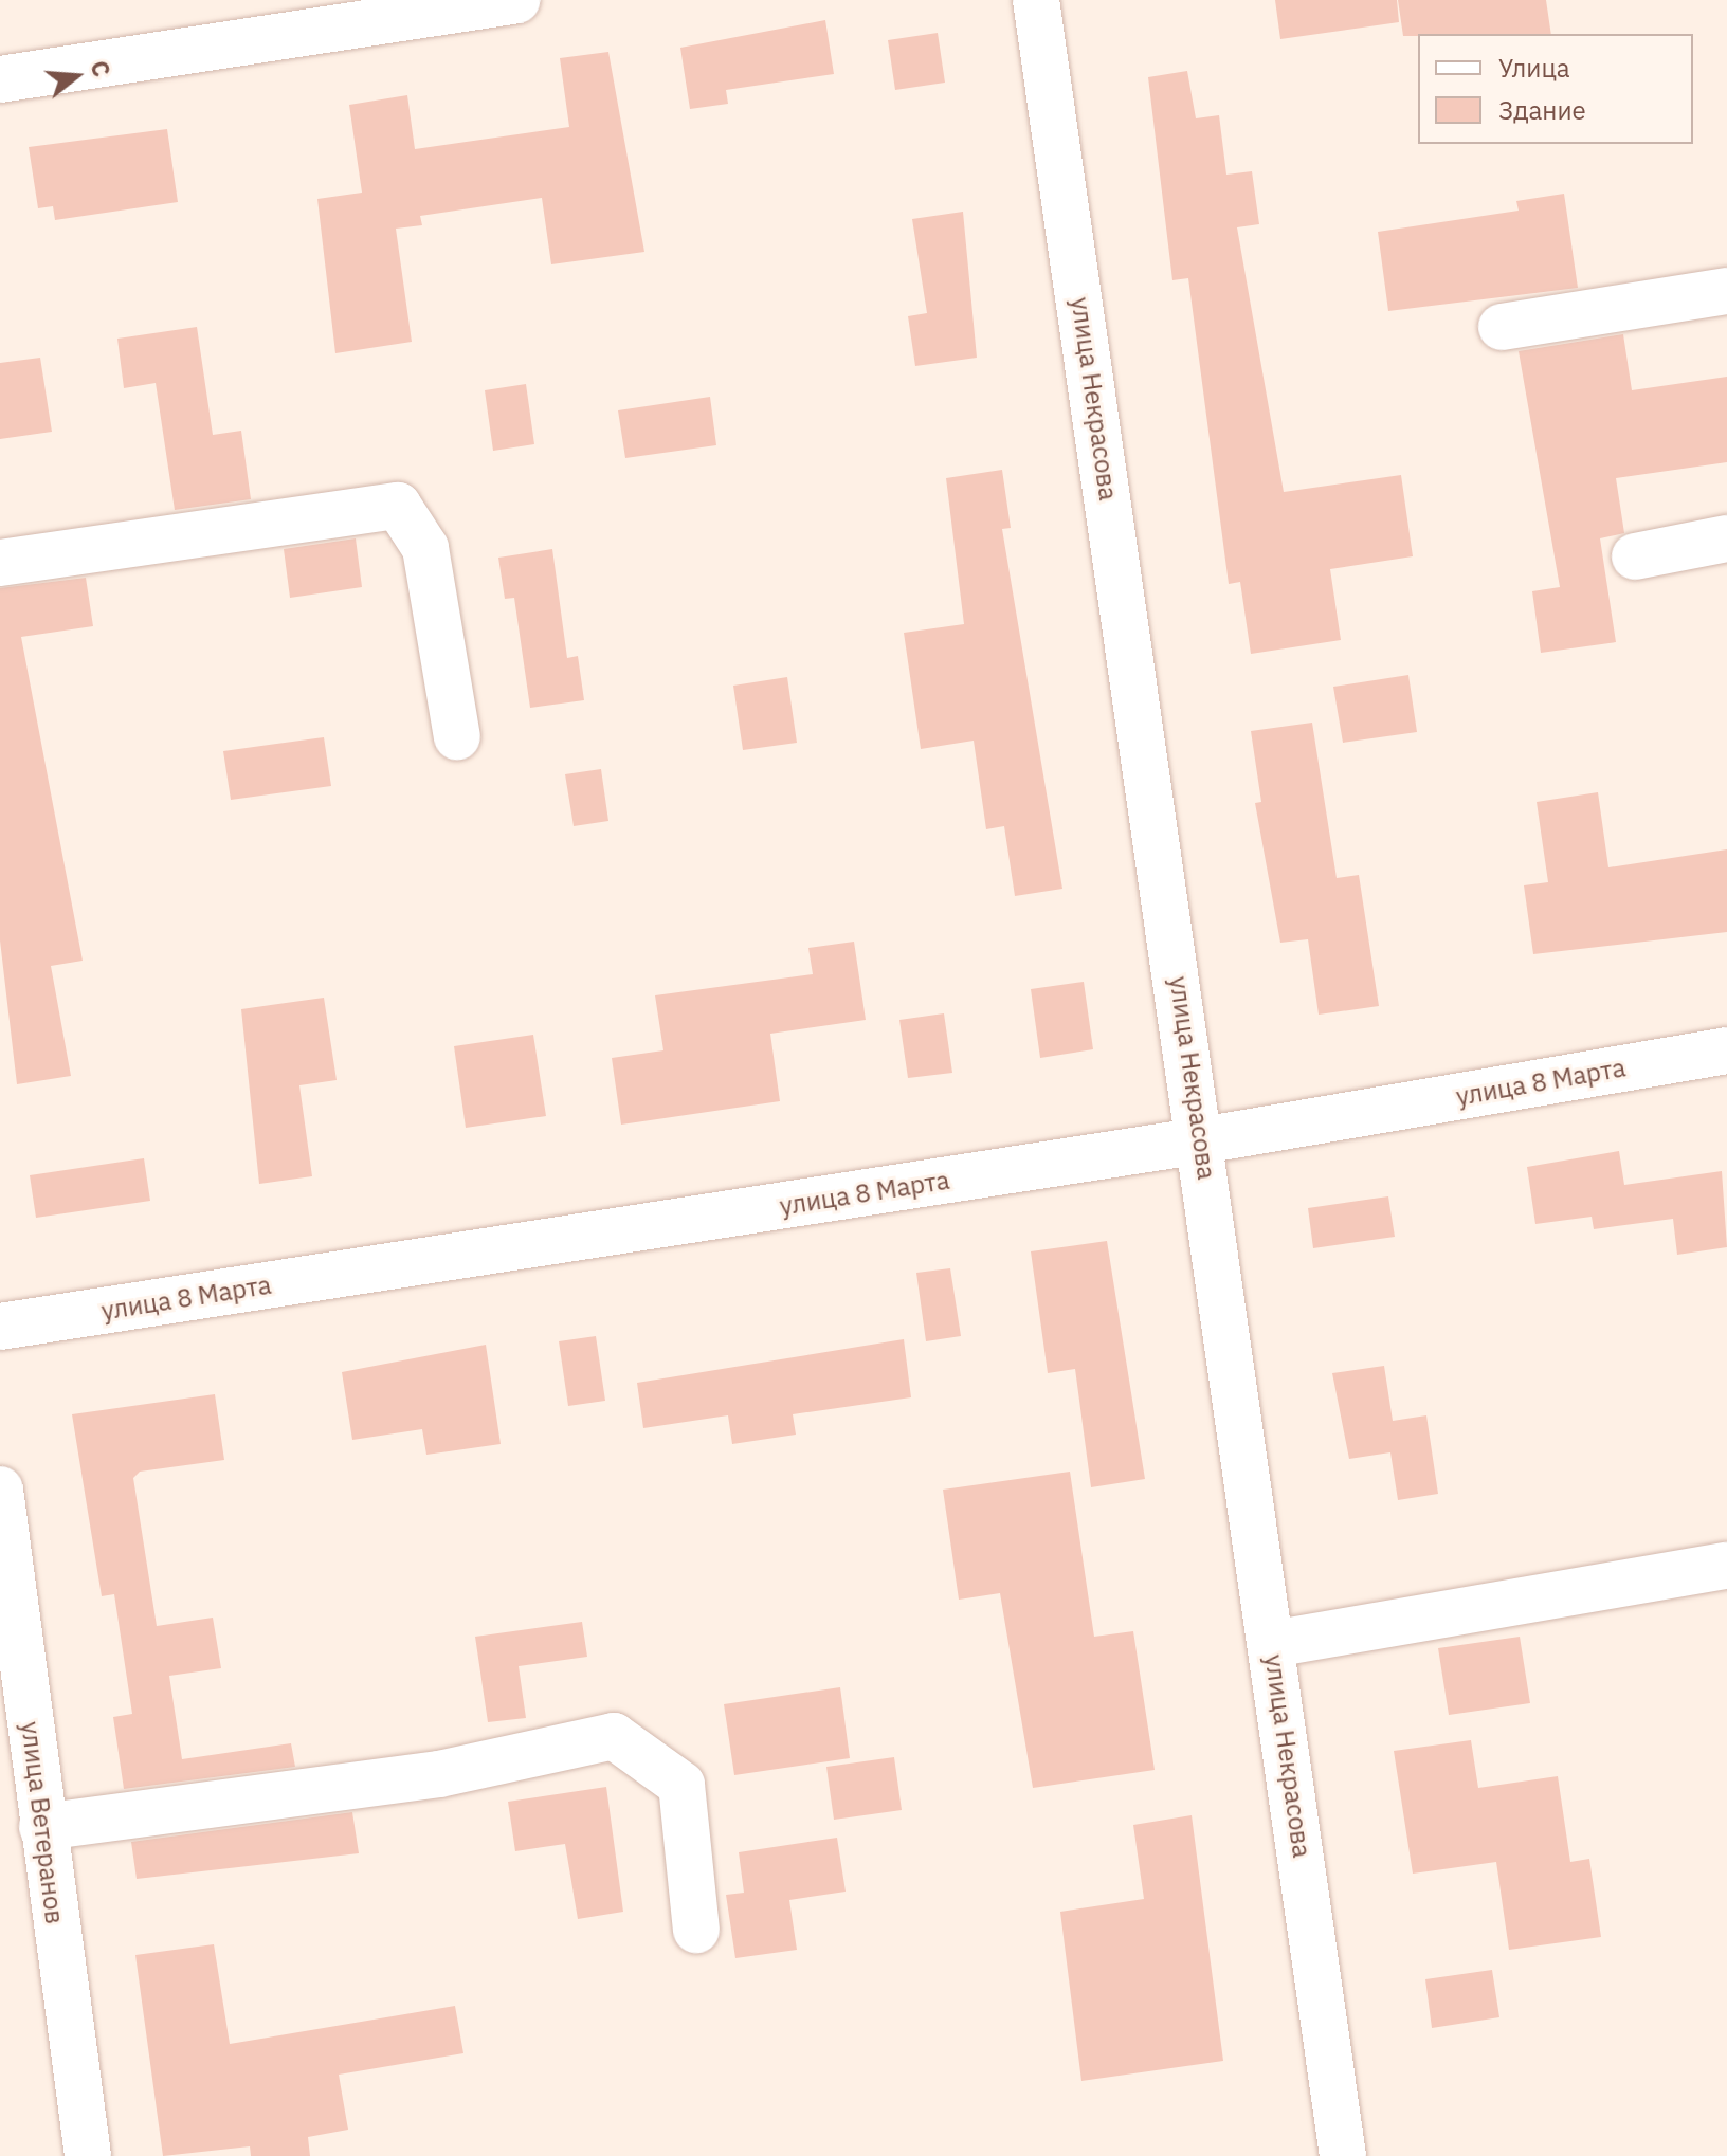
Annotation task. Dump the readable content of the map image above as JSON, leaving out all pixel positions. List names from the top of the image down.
{
  "streets": {
    "street": ["улица Некрасова", "улица 8 Марта", "улица Ветеранов"]
  },
  "crossings": [
    ["улица Некрасова", "улица 8 Марта"]
  ],
  "legend": ["Улица", "Здание"],
  "north": "right"
}
